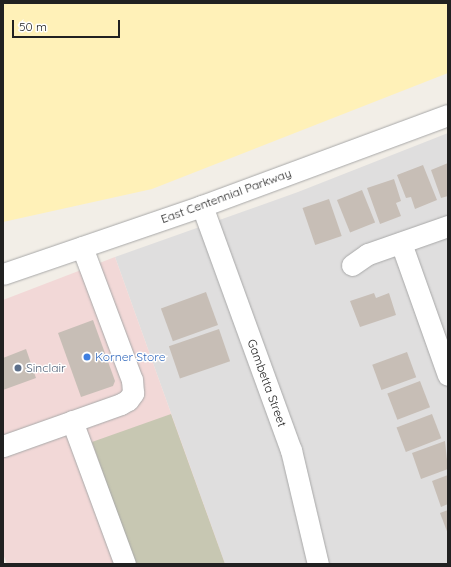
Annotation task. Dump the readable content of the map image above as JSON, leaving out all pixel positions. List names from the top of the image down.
{
  "streets": {
    "street": ["East Centennial Parkway", "Gambetta Street"]
  },
  "crossings": [
    ["East Centennial Parkway", "Gambetta Street"]
  ],
  "places": ["Korner Store", "Sinclair"],
  "scale_bar": "50 m"
}
